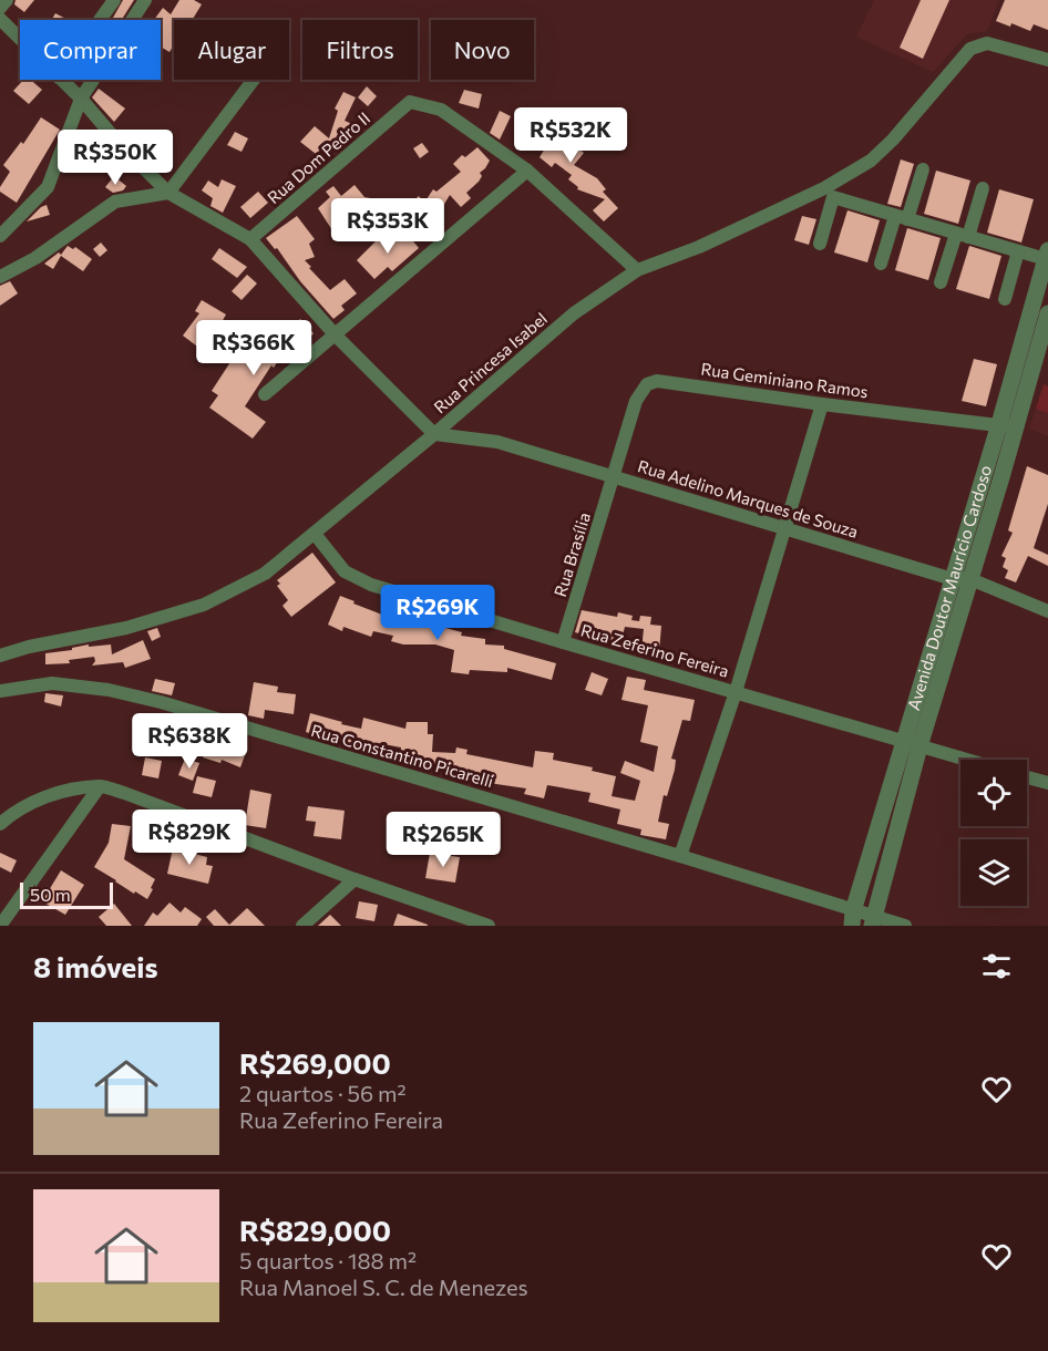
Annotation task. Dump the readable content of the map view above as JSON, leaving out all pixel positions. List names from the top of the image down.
{
  "streets": {
    "street": [
      "Rua Dom Pedro II",
      "Rua Princesa Isabel",
      "Rua Geminiano Ramos",
      "Rua Adelino Marques de Souza",
      "Rua Brasília",
      "Avenida Doutor Maurício Cardoso",
      "Rua Zeferino Fereira",
      "Rua Constantino Picarelli"
    ]
  },
  "crossings": [
    ["Rua Princesa Isabel", "Rua Adelino Marques de Souza"],
    ["Rua Princesa Isabel", "Rua Zeferino Fereira"],
    ["Rua Geminiano Ramos", "Rua Adelino Marques de Souza"],
    ["Rua Geminiano Ramos", "Rua Brasília"],
    ["Rua Geminiano Ramos", "Avenida Doutor Maurício Cardoso"],
    ["Rua Adelino Marques de Souza", "Rua Brasília"],
    ["Rua Adelino Marques de Souza", "Avenida Doutor Maurício Cardoso"],
    ["Rua Brasília", "Rua Zeferino Fereira"],
    ["Avenida Doutor Maurício Cardoso", "Rua Zeferino Fereira"],
    ["Avenida Doutor Maurício Cardoso", "Rua Constantino Picarelli"]
  ],
  "scale_bar": "50 m",
  "page": {
    "chip": [
      "Comprar",
      "Alugar",
      "Filtros",
      "Novo"
    ],
    "price": [
      "R$532K",
      "R$350K",
      "R$353K",
      "R$366K",
      "R$269K",
      "R$638K",
      "R$829K",
      "R$265K"
    ],
    "scale": "50 m",
    "heading": "8 imóveis",
    "list": [
      {
        "name": "R$269,000",
        "note": "2 quartos · 56 m² · Rua Zeferino Fereira"
      },
      {
        "name": "R$829,000",
        "note": "5 quartos · 188 m² · Rua Manoel S. C. de Menezes"
      }
    ]
  }
}
